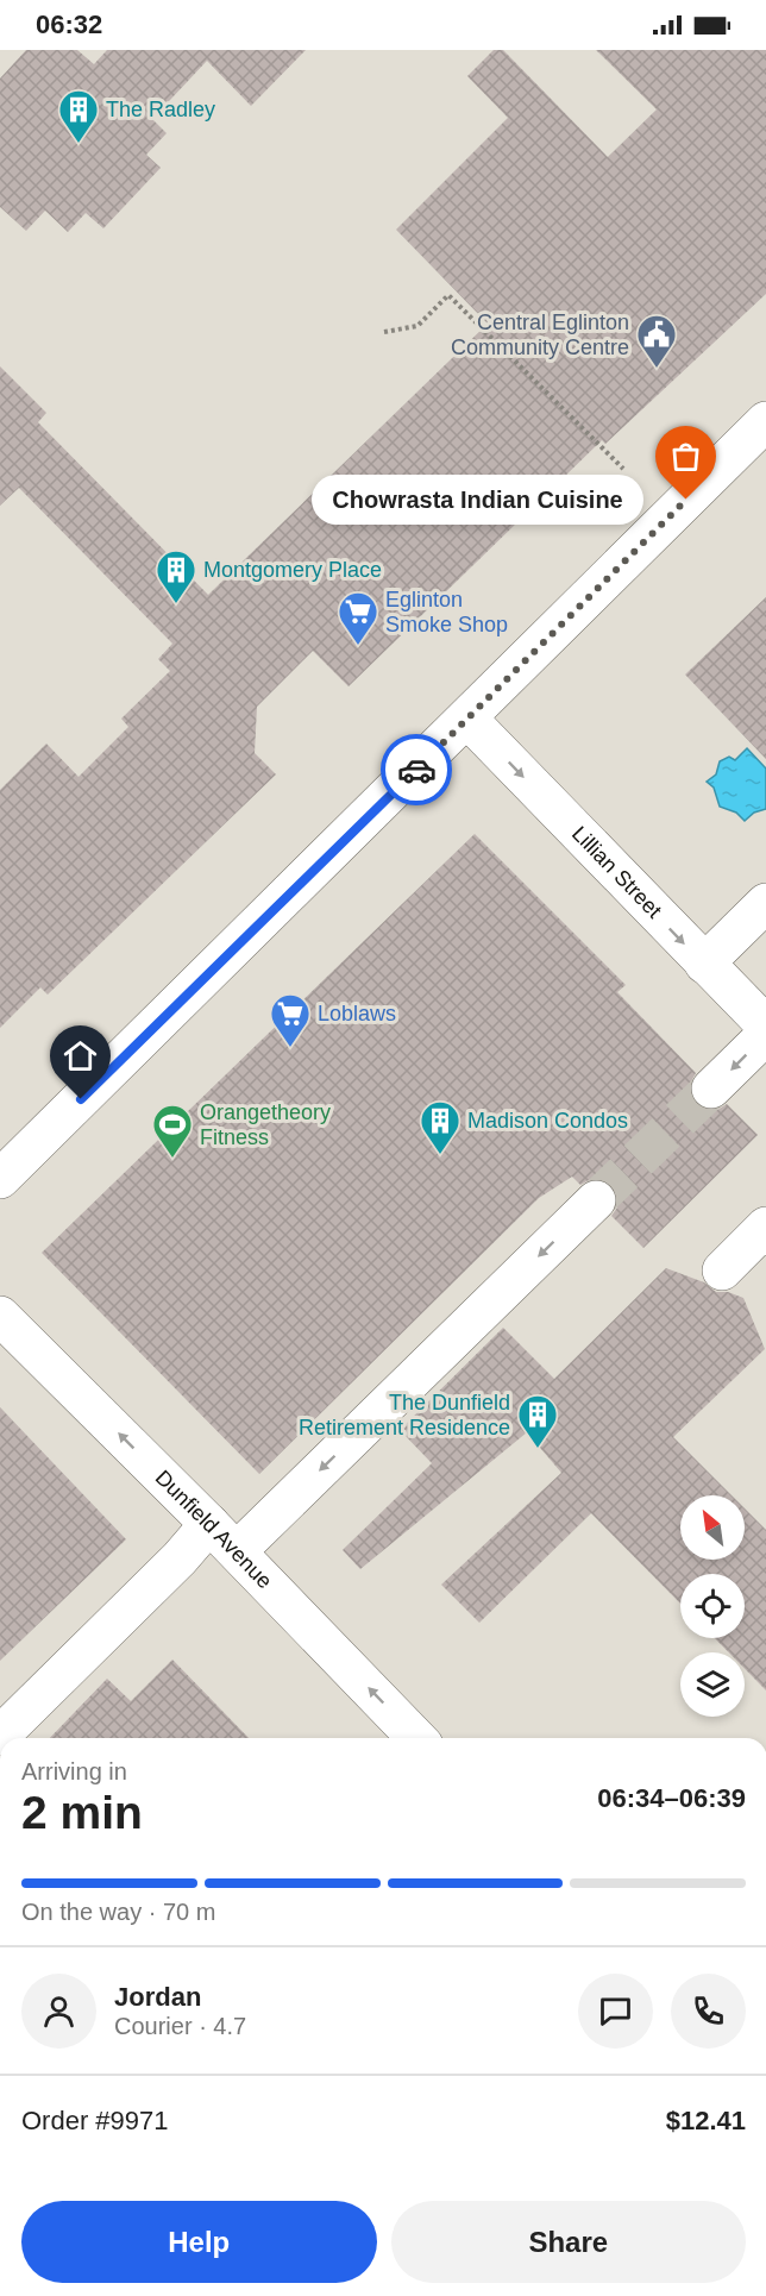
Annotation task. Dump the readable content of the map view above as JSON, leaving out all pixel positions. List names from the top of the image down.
{
  "streets": {
    "street": ["Lillian Street", "Dunfield Avenue"]
  },
  "one_way": ["Lillian Street", "Dunfield Avenue"],
  "places": {
    "building": [
      "The Radley",
      "Montgomery Place",
      "Madison Condos",
      "The Dunfield Retirement Residence"
    ],
    "public building": ["Central Eglinton Community Centre"],
    "other": ["Chowrasta Indian Cuisine"],
    "supermarket": ["Eglinton Smoke Shop", "Loblaws"],
    "sports": ["Orangetheory Fitness"]
  },
  "north": "top left",
  "page": {
    "status": "06:32",
    "bubble": "Chowrasta Indian Cuisine",
    "heading": ["2 min", "Arriving in", "06:34–06:39"],
    "panel": [
      "Jordan",
      "Courier · 4.7",
      "Order #9971",
      "$12.41"
    ],
    "bar": "On the way · 70 m",
    "buttons": ["Help", "Share"]
  }
}
